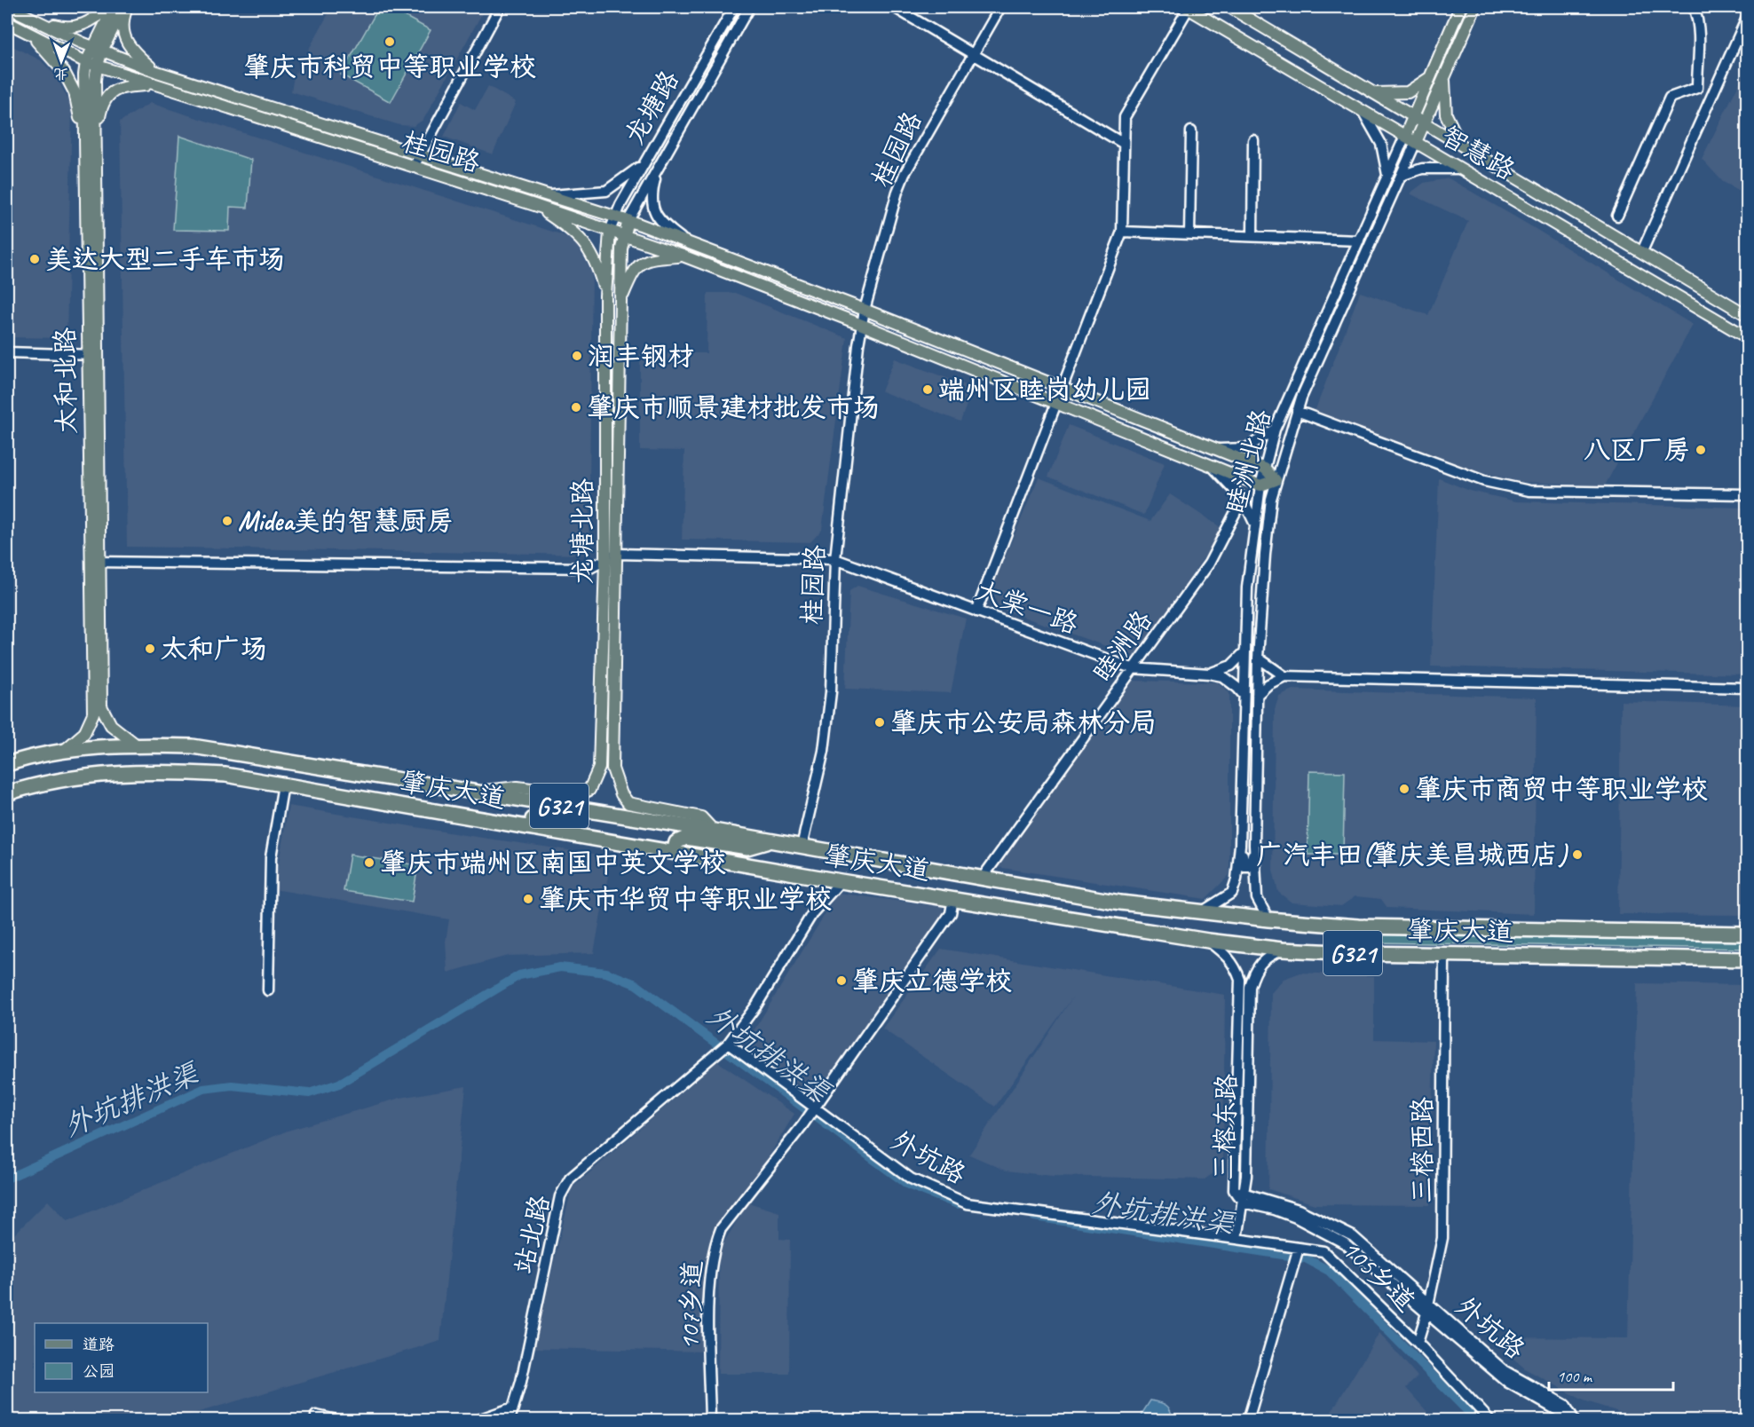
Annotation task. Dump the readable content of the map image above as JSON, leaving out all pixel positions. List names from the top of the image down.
{
  "streets": {
    "highway": ["肇庆大道", "G321"],
    "main road": [
      "桂园路",
      "智慧路",
      "太和北路",
      "睦洲北路",
      "龙塘北路"
    ],
    "street": [
      "龙塘路",
      "大棠一路",
      "睦洲路",
      "三榕东路",
      "三榕西路",
      "外坑路",
      "站北路",
      "105乡道",
      "107乡道"
    ]
  },
  "crossings": [
    ["龙塘路", "桂园路"],
    ["桂园路", "太和北路"],
    ["桂园路", "睦洲北路"],
    ["桂园路", "龙塘北路"],
    ["桂园路", "大棠一路"],
    ["桂园路", "肇庆大道"],
    ["智慧路", "睦洲北路"],
    ["太和北路", "肇庆大道"],
    ["睦洲北路", "G321"],
    ["龙塘北路", "大棠一路"],
    ["龙塘北路", "肇庆大道"],
    ["大棠一路", "睦洲路"],
    ["睦洲路", "肇庆大道"],
    ["睦洲路", "G321"],
    ["肇庆大道", "G321"],
    ["肇庆大道", "三榕东路"],
    ["肇庆大道", "三榕西路"],
    ["肇庆大道", "107乡道"],
    ["三榕东路", "外坑路"],
    ["三榕西路", "外坑路"],
    ["三榕西路", "105乡道"],
    ["外坑路", "站北路"],
    ["外坑路", "105乡道"],
    ["外坑路", "107乡道"]
  ],
  "water": ["外坑排洪渠"],
  "places": [
    "肇庆市科贸中等职业学校",
    "美达大型二手车市场",
    "润丰钢材",
    "端州区睦岗幼儿园",
    "肇庆市顺景建材批发市场",
    "八区厂房",
    "Midea美的智慧厨房",
    "太和广场",
    "肇庆市公安局森林分局",
    "肇庆市商贸中等职业学校",
    "广汽丰田(肇庆美昌城西店)",
    "肇庆市端州区南国中英文学校",
    "肇庆市华贸中等职业学校",
    "肇庆立德学校"
  ],
  "legend": ["道路", "公园"],
  "scale_bar": "100 m",
  "north": "bottom"
}
